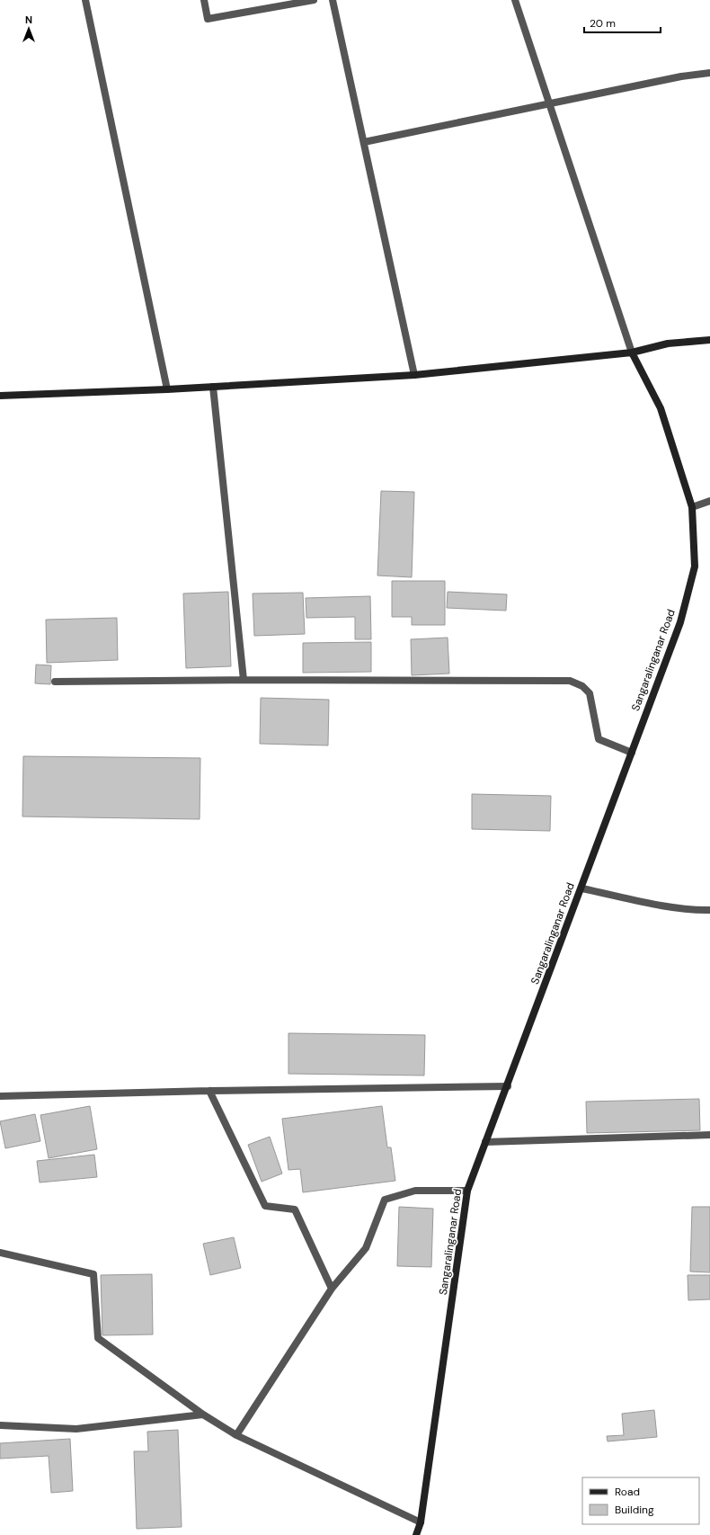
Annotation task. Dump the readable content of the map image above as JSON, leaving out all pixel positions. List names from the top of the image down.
{
  "streets": {
    "main road": ["Sangaralinganar Road"]
  },
  "legend": ["Road", "Building"],
  "scale_bar": "20 m",
  "north": "top"
}
